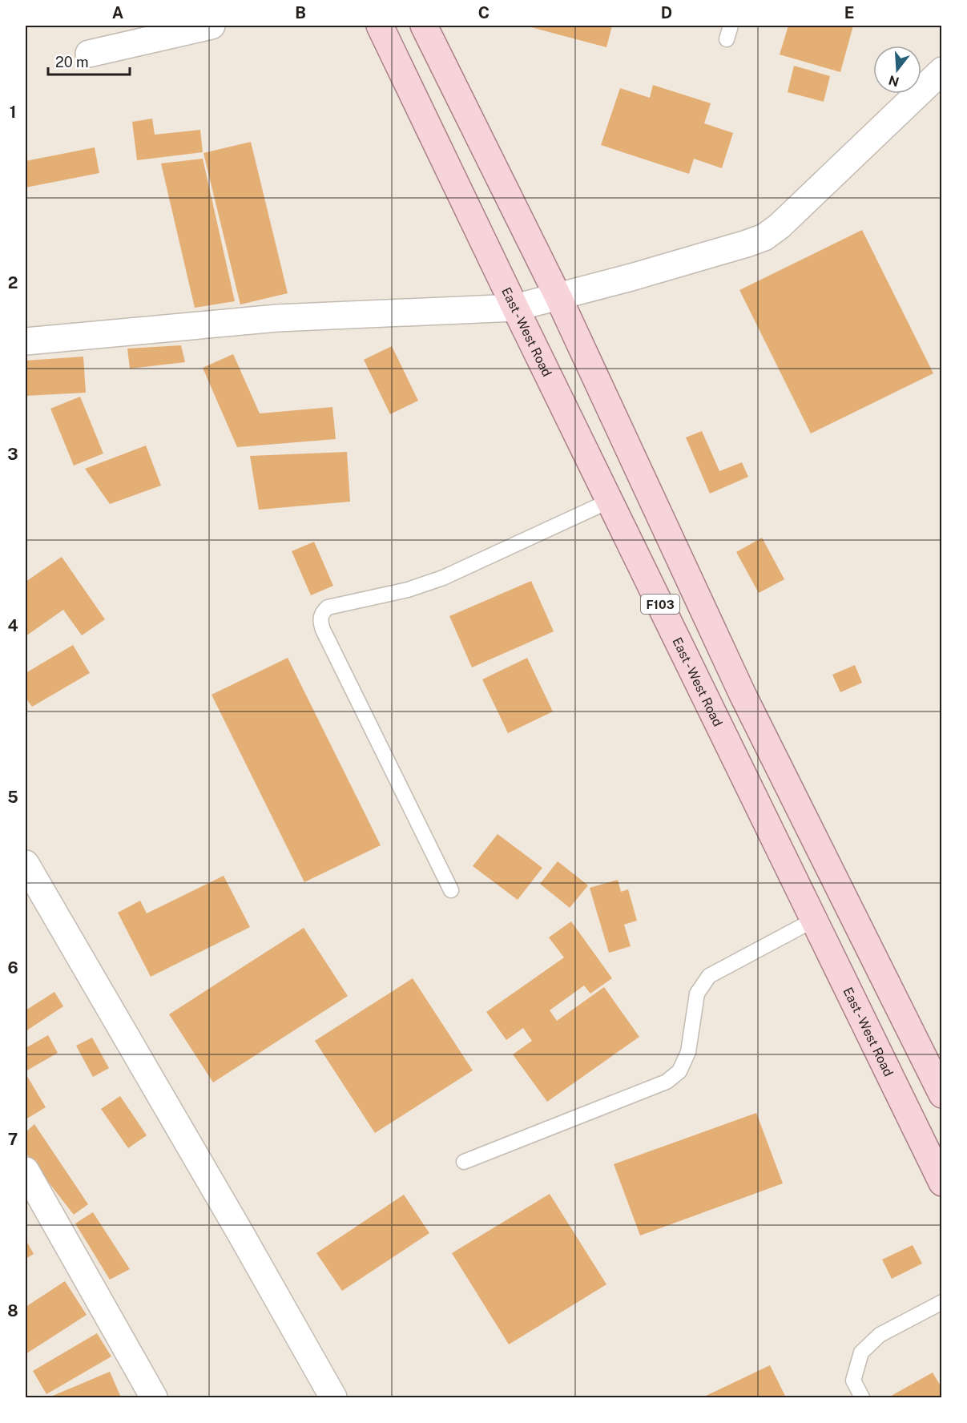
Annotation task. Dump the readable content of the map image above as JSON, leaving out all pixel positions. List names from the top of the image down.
{
  "streets": {
    "main road": ["East - West Road", "F103"]
  },
  "scale_bar": "20 m",
  "north": "bottom",
  "grid": {
    "columns": [
      "A",
      "B",
      "C",
      "D",
      "E"
    ],
    "rows": [
      "1",
      "2",
      "3",
      "4",
      "5",
      "6",
      "7",
      "8"
    ]
  }
}
